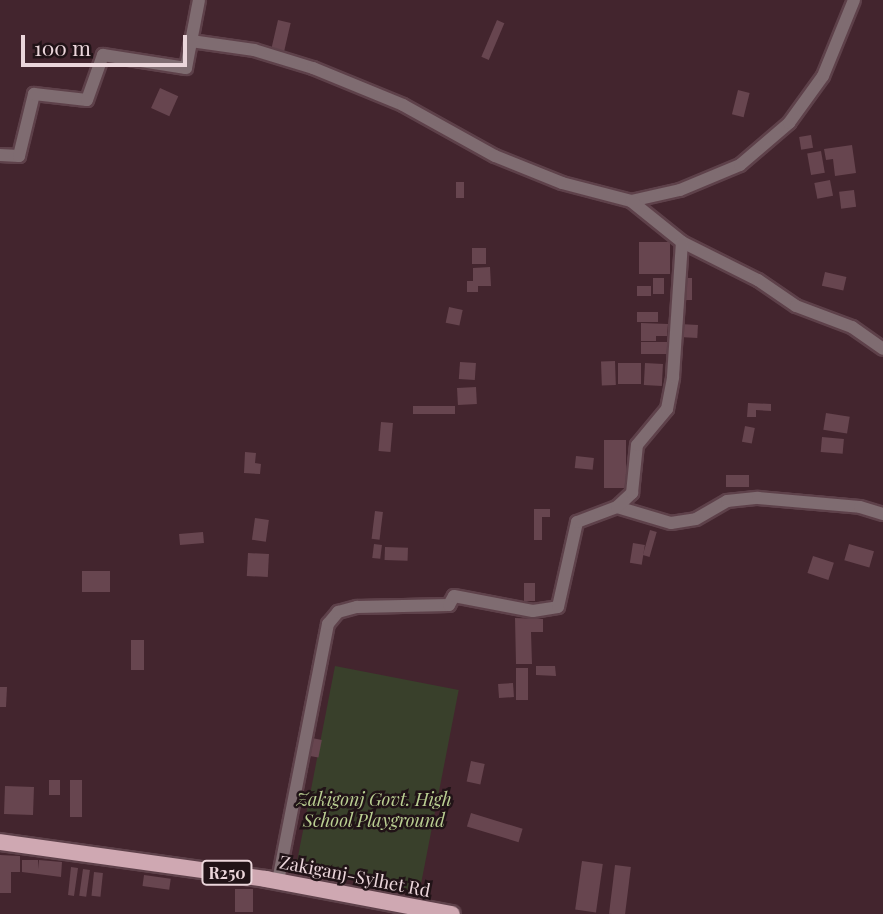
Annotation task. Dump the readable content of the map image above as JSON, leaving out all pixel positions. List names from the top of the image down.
{
  "streets": {
    "main road": ["R250", "Zakiganj-Sylhet Rd"]
  },
  "parks": ["Zakigonj Govt. High School Playground"],
  "scale_bar": "100 m"
}
